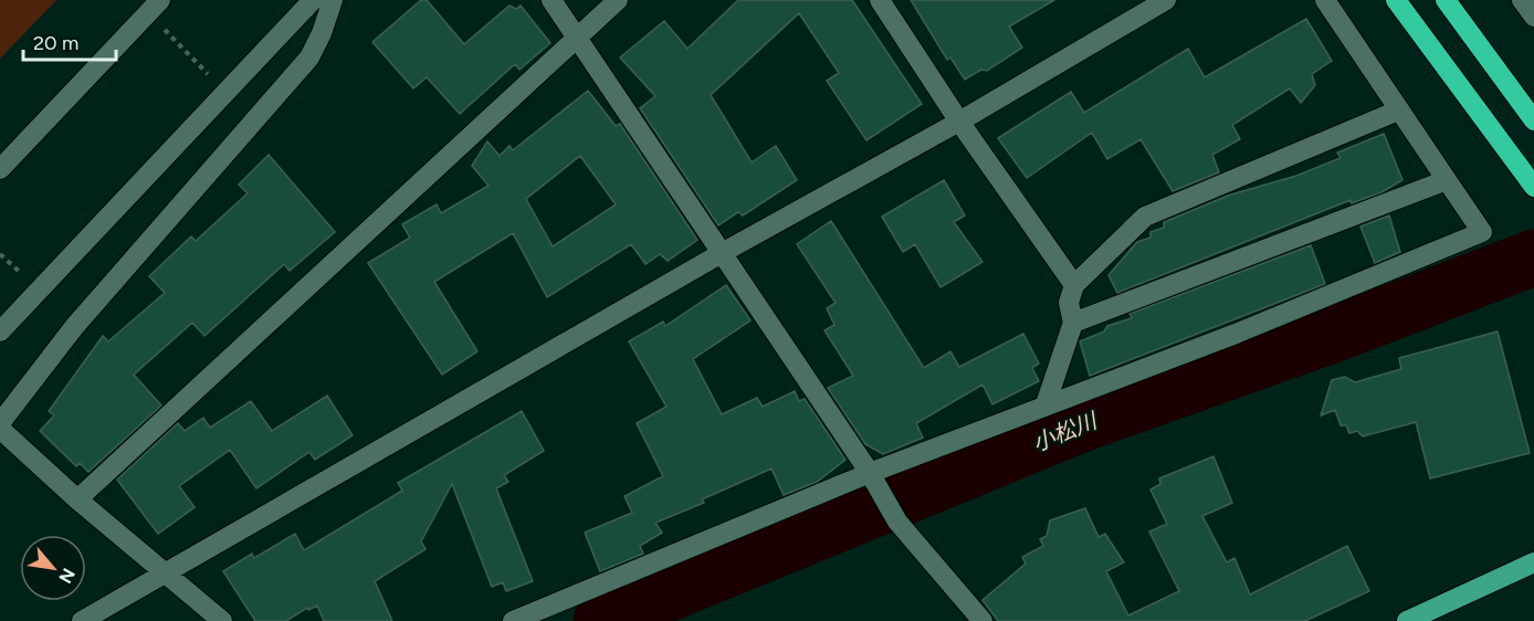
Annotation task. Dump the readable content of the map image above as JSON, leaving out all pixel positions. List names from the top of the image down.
{
  "water": ["小松川"],
  "scale_bar": "20 m",
  "north": "bottom right"
}
